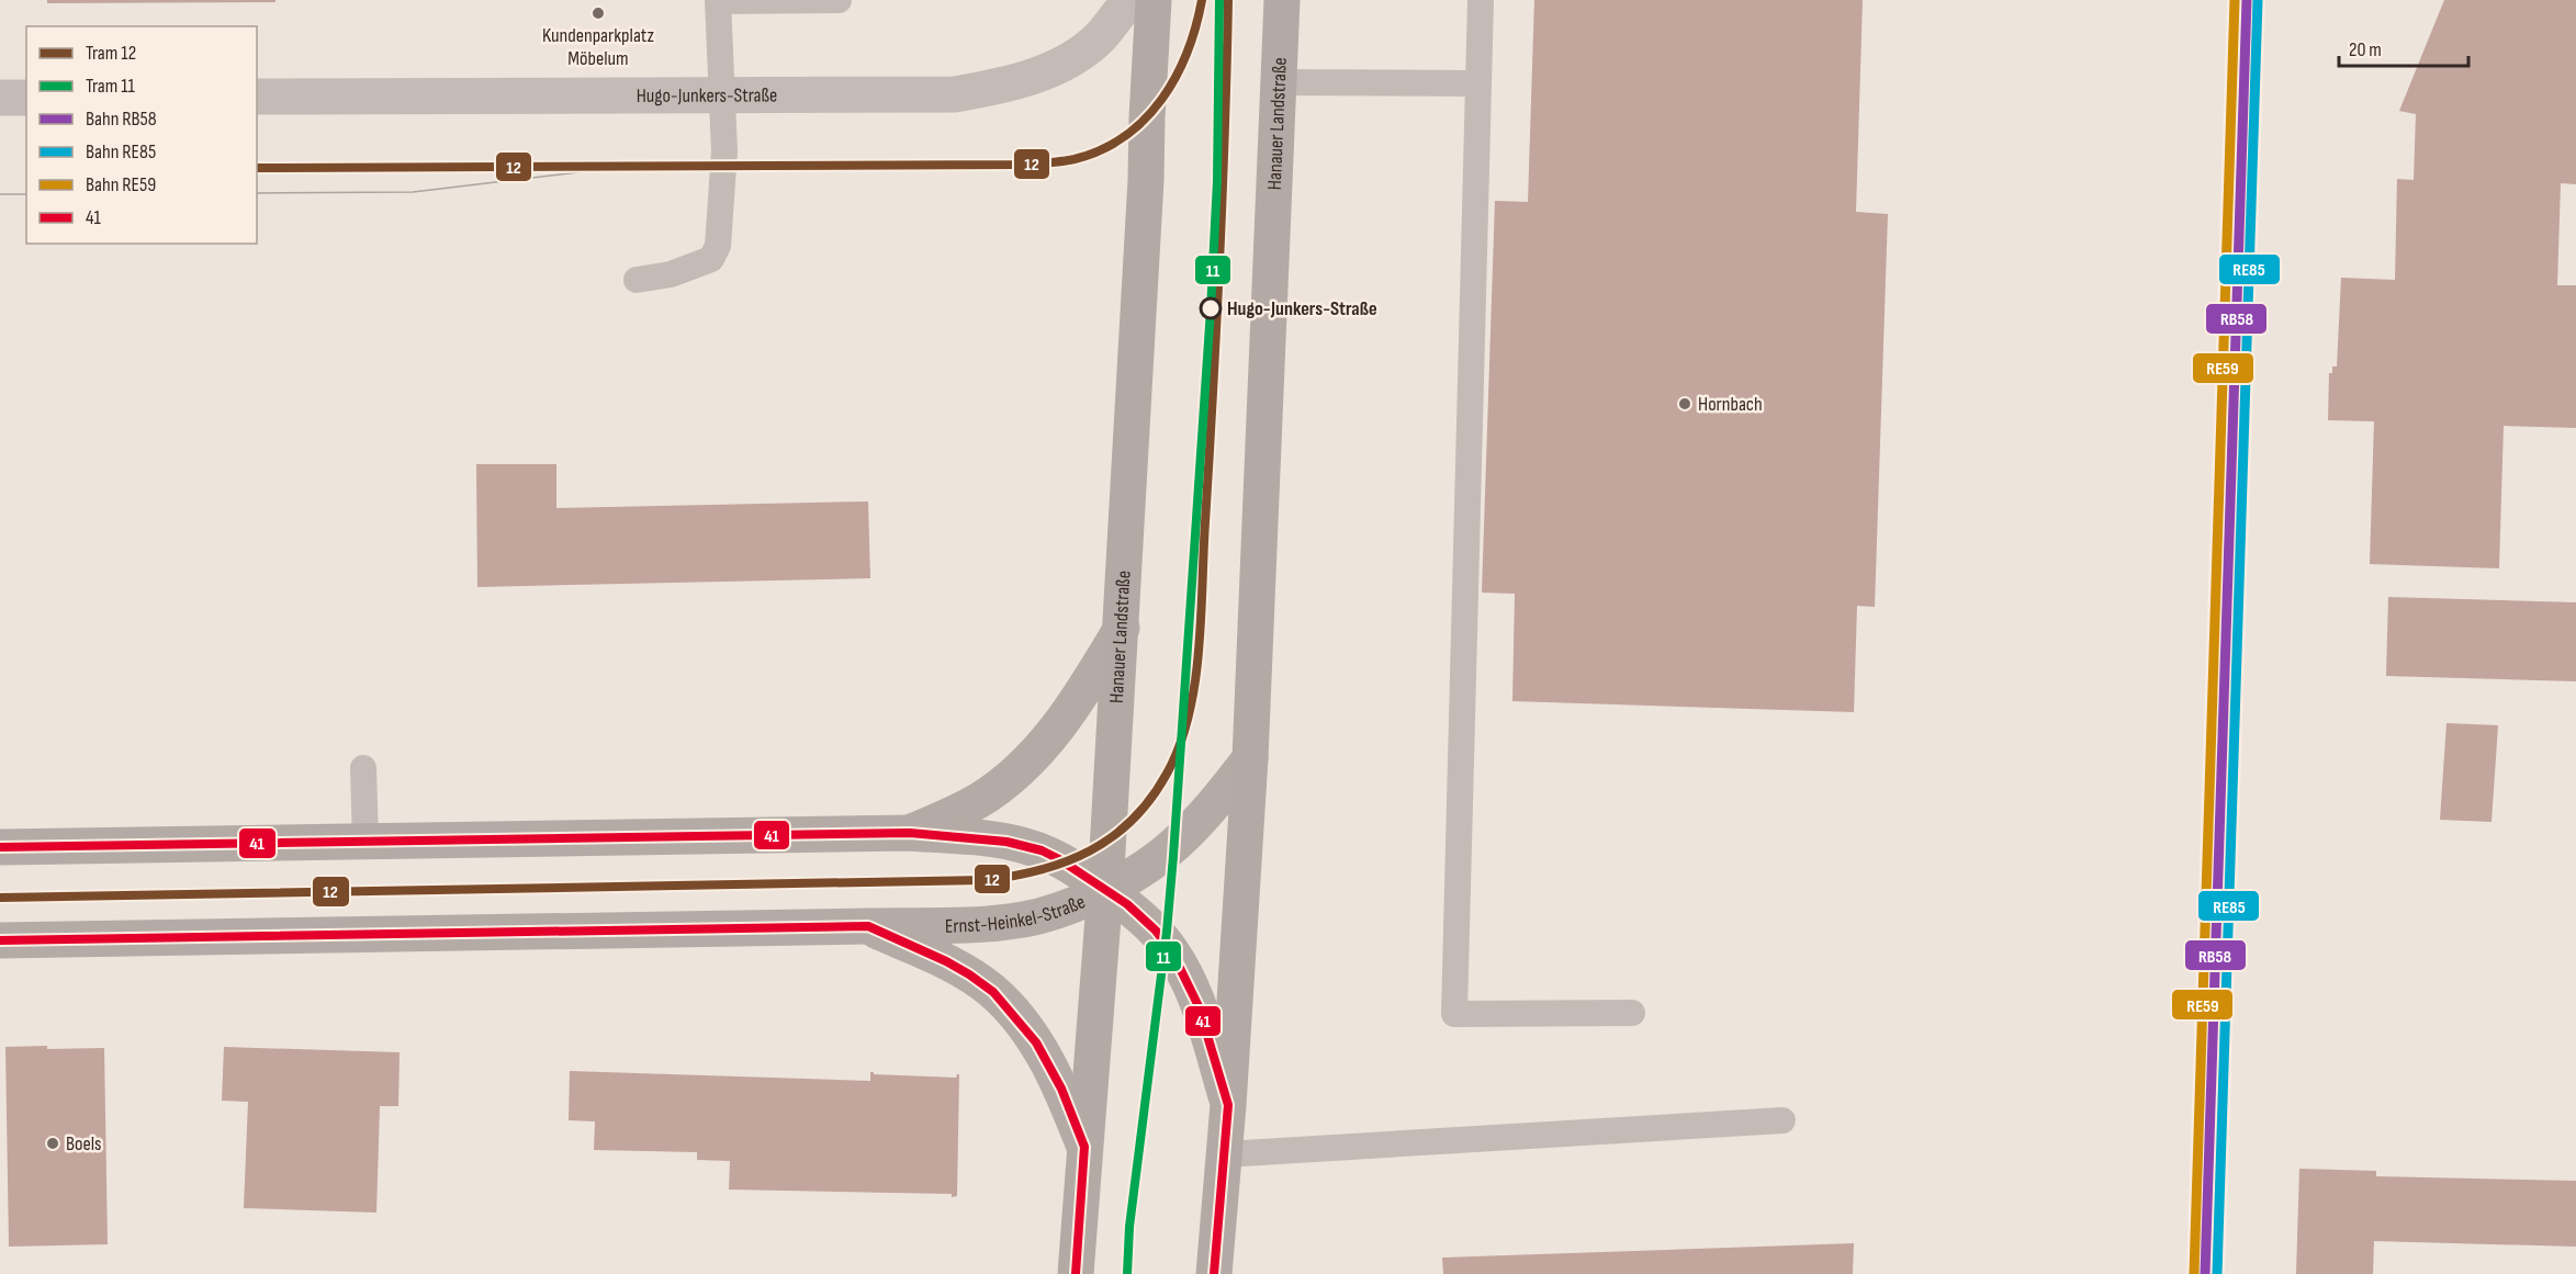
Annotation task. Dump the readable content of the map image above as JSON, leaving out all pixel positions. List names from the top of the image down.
{
  "streets": {
    "main road": ["Hanauer Landstraße", "Ernst-Heinkel-Straße"],
    "street": ["Hugo-Junkers-Straße"]
  },
  "crossings": [
    ["Hanauer Landstraße", "Ernst-Heinkel-Straße"]
  ],
  "places": [
    "Kundenparkplatz Möbelum",
    "Hugo-Junkers-Straße",
    "Hornbach",
    "Boels"
  ],
  "lines": [
    "tram line 12",
    "tram line 11",
    "rail line RB58",
    "rail line RE85",
    "rail line RE59",
    "transit line 41"
  ],
  "legend": [
    "Tram 12",
    "Tram 11",
    "Bahn RB58",
    "Bahn RE85",
    "Bahn RE59",
    "41"
  ],
  "scale_bar": "20 m"
}
